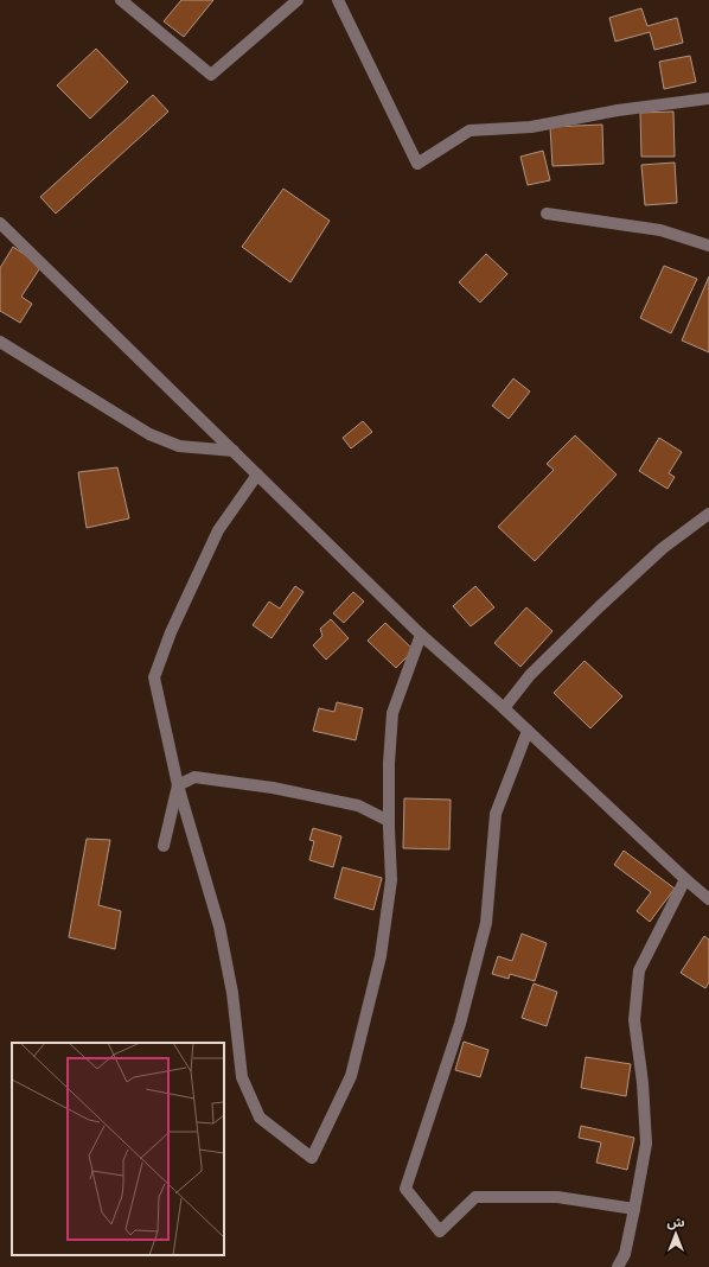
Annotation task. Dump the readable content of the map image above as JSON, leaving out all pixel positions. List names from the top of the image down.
{
  "north": "top"
}
